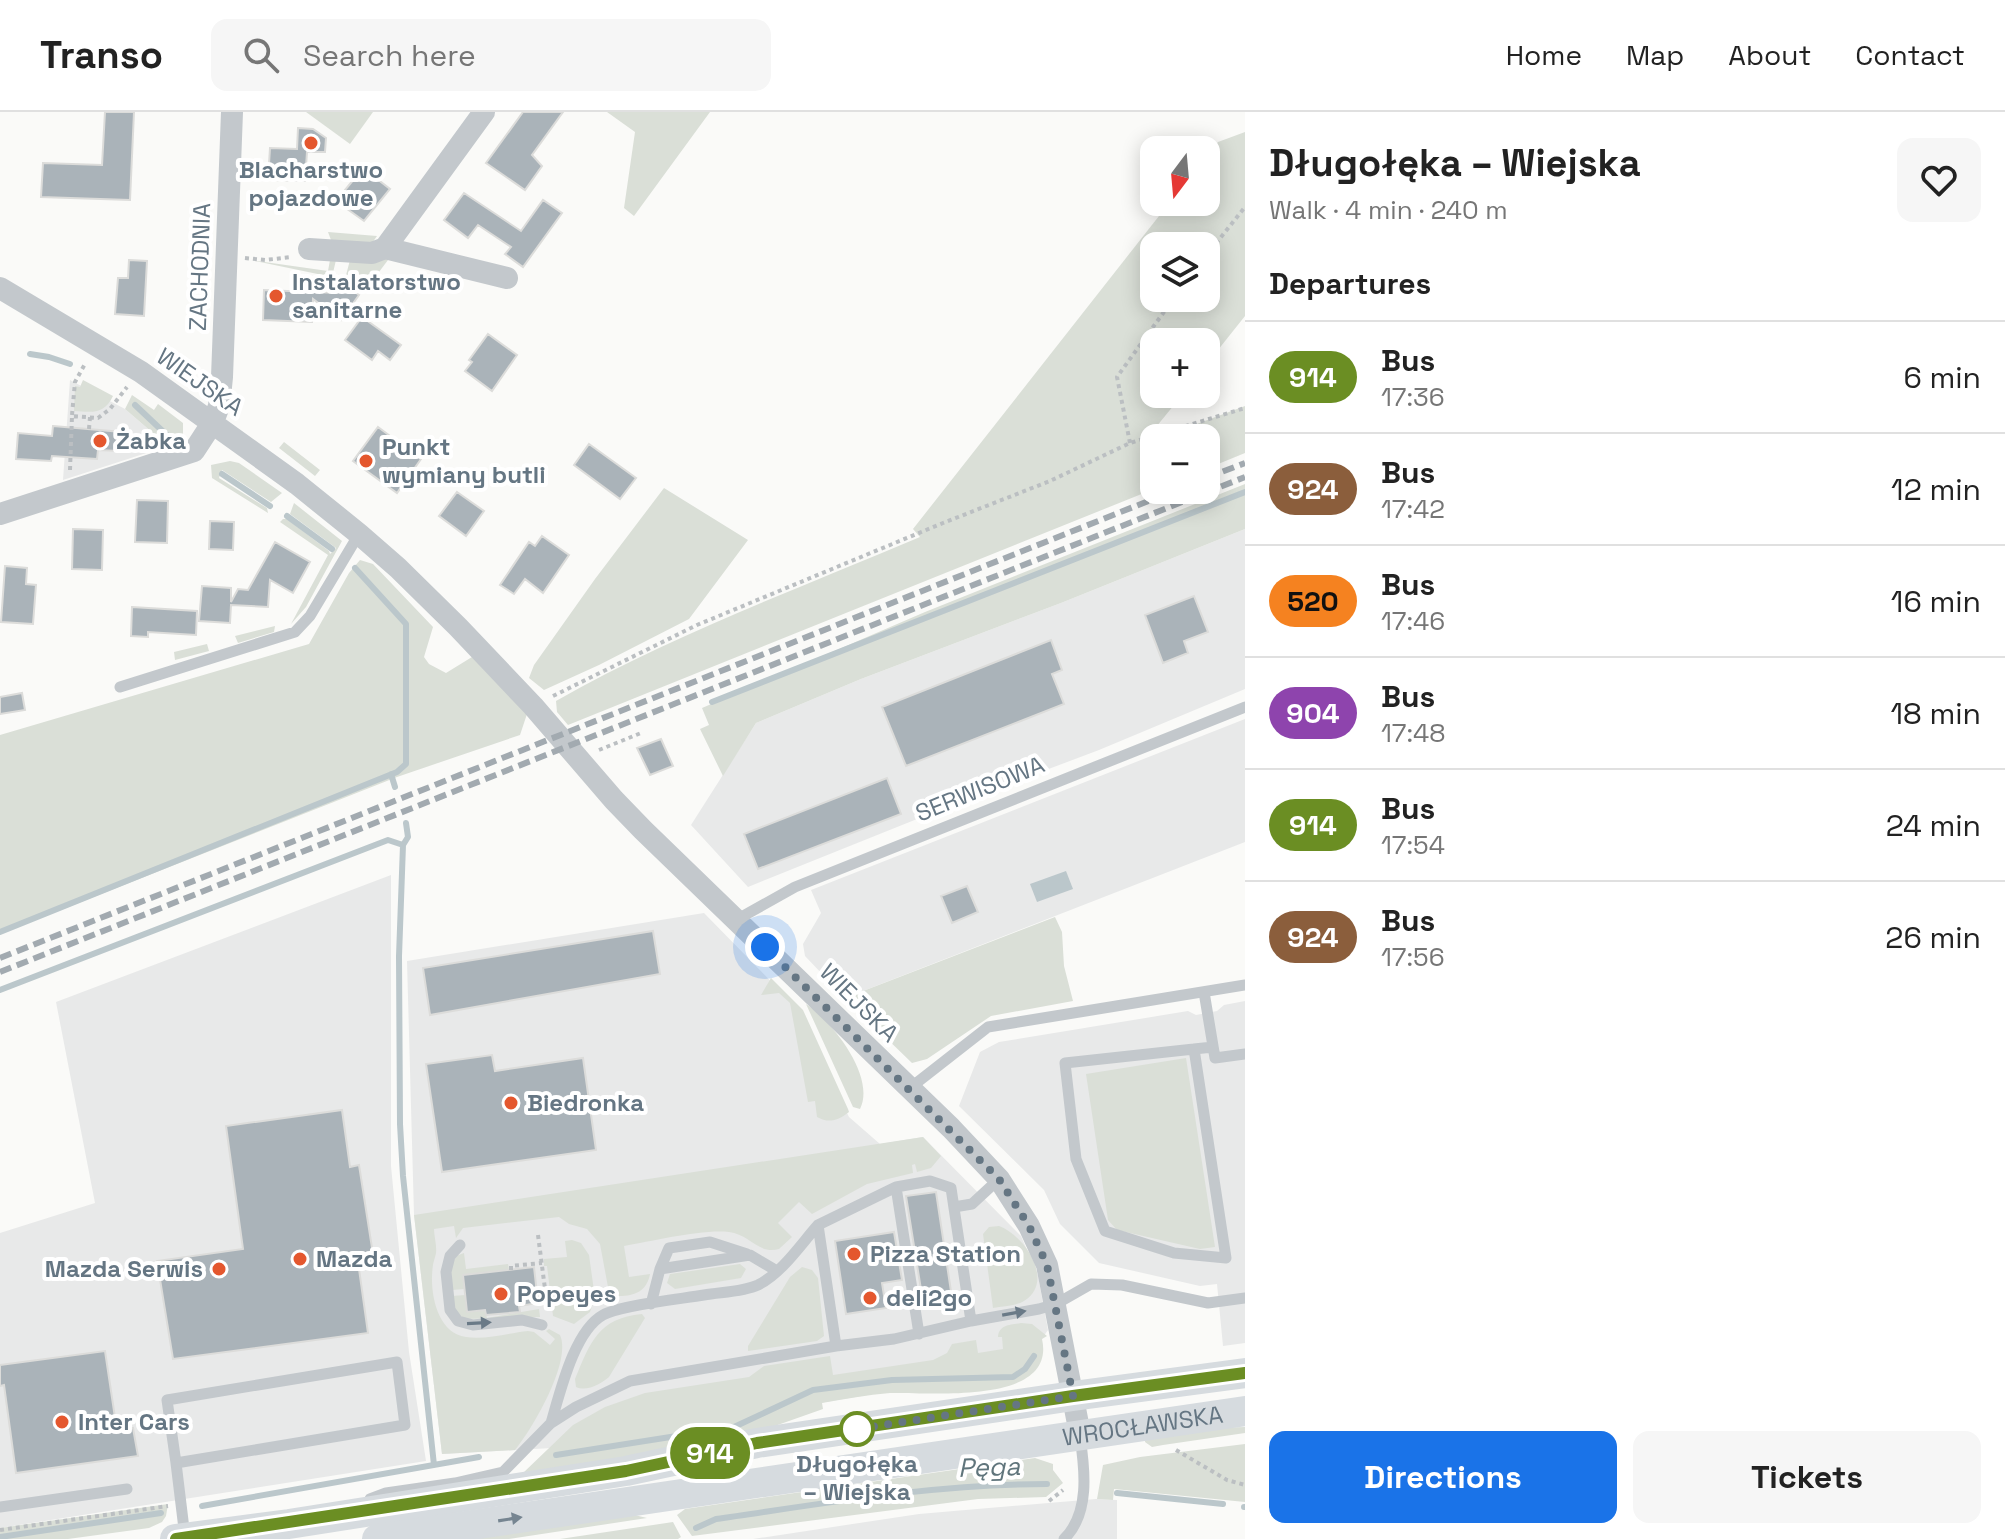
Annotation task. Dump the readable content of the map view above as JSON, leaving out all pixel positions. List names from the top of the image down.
{
  "streets": {
    "main road": ["WROCŁAWSKA"],
    "street": ["ZACHODNIA", "WIEJSKA"],
    "lane": ["SERWISOWA"]
  },
  "crossings": [
    ["ZACHODNIA", "WIEJSKA"],
    ["WIEJSKA", "SERWISOWA"],
    ["WIEJSKA", "WROCŁAWSKA"]
  ],
  "water": ["Pęga"],
  "places": [
    "Blacharstwo pojazdowe",
    "Instalatorstwo sanitarne",
    "Żabka",
    "Punkt wymiany butli",
    "Biedronka",
    "Pizza Station",
    "Mazda",
    "Mazda Serwis",
    "Popeyes",
    "deli2go",
    "Inter Cars",
    "Długołęka – Wiejska"
  ],
  "lines": ["bus line 914"],
  "north": "bottom",
  "page": {
    "header": "Transo",
    "search": "Search here",
    "nav": [
      "Home",
      "Map",
      "About",
      "Contact"
    ],
    "on_map": "914",
    "heading": [
      ["Długołęka – Wiejska", "Walk · 4 min · 240 m"],
      "Departures"
    ],
    "map_buttons": ["+", "−"],
    "list": [
      {
        "mark": "914",
        "name": "Bus",
        "note": "17:36",
        "value": "6 min"
      },
      {
        "mark": "924",
        "name": "Bus",
        "note": "17:42",
        "value": "12 min"
      },
      {
        "mark": "520",
        "name": "Bus",
        "note": "17:46",
        "value": "16 min"
      },
      {
        "mark": "904",
        "name": "Bus",
        "note": "17:48",
        "value": "18 min"
      },
      {
        "mark": "914",
        "name": "Bus",
        "note": "17:54",
        "value": "24 min"
      },
      {
        "mark": "924",
        "name": "Bus",
        "note": "17:56",
        "value": "26 min"
      }
    ],
    "buttons": ["Directions", "Tickets"]
  }
}
